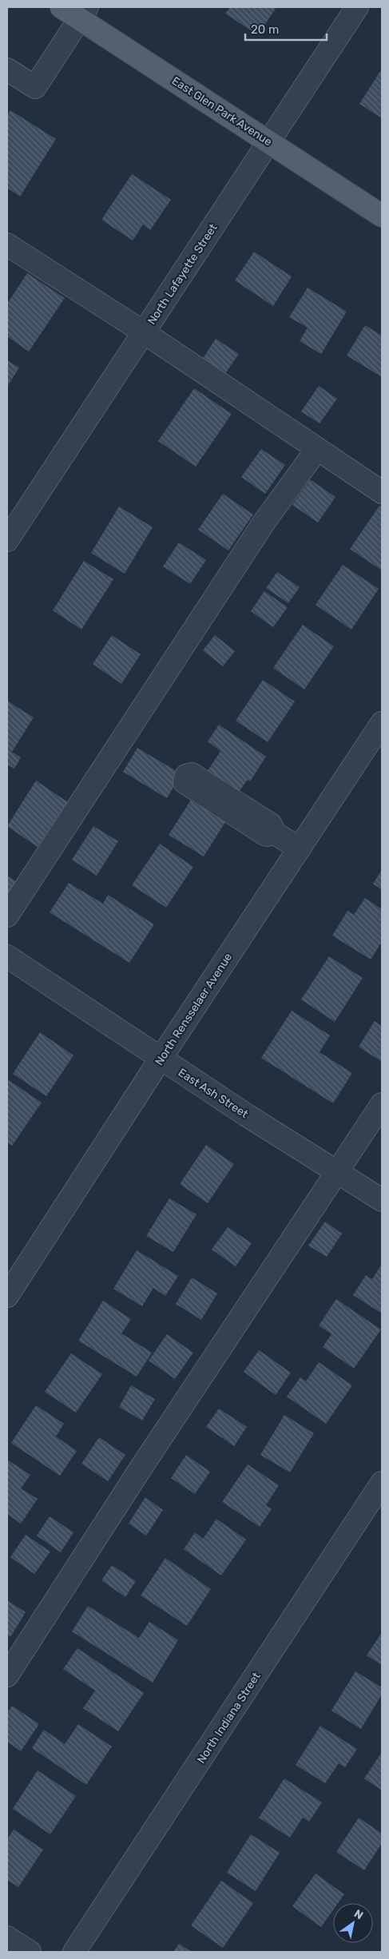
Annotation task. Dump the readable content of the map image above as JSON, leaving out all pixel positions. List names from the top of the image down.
{
  "streets": {
    "main road": ["East Glen Park Avenue"],
    "street": [
      "North Lafayette Street",
      "North Rensselaer Avenue",
      "East Ash Street",
      "North Indiana Street"
    ]
  },
  "crossings": [
    ["East Glen Park Avenue", "North Lafayette Street"],
    ["North Rensselaer Avenue", "East Ash Street"]
  ],
  "scale_bar": "20 m",
  "north": "top right"
}
